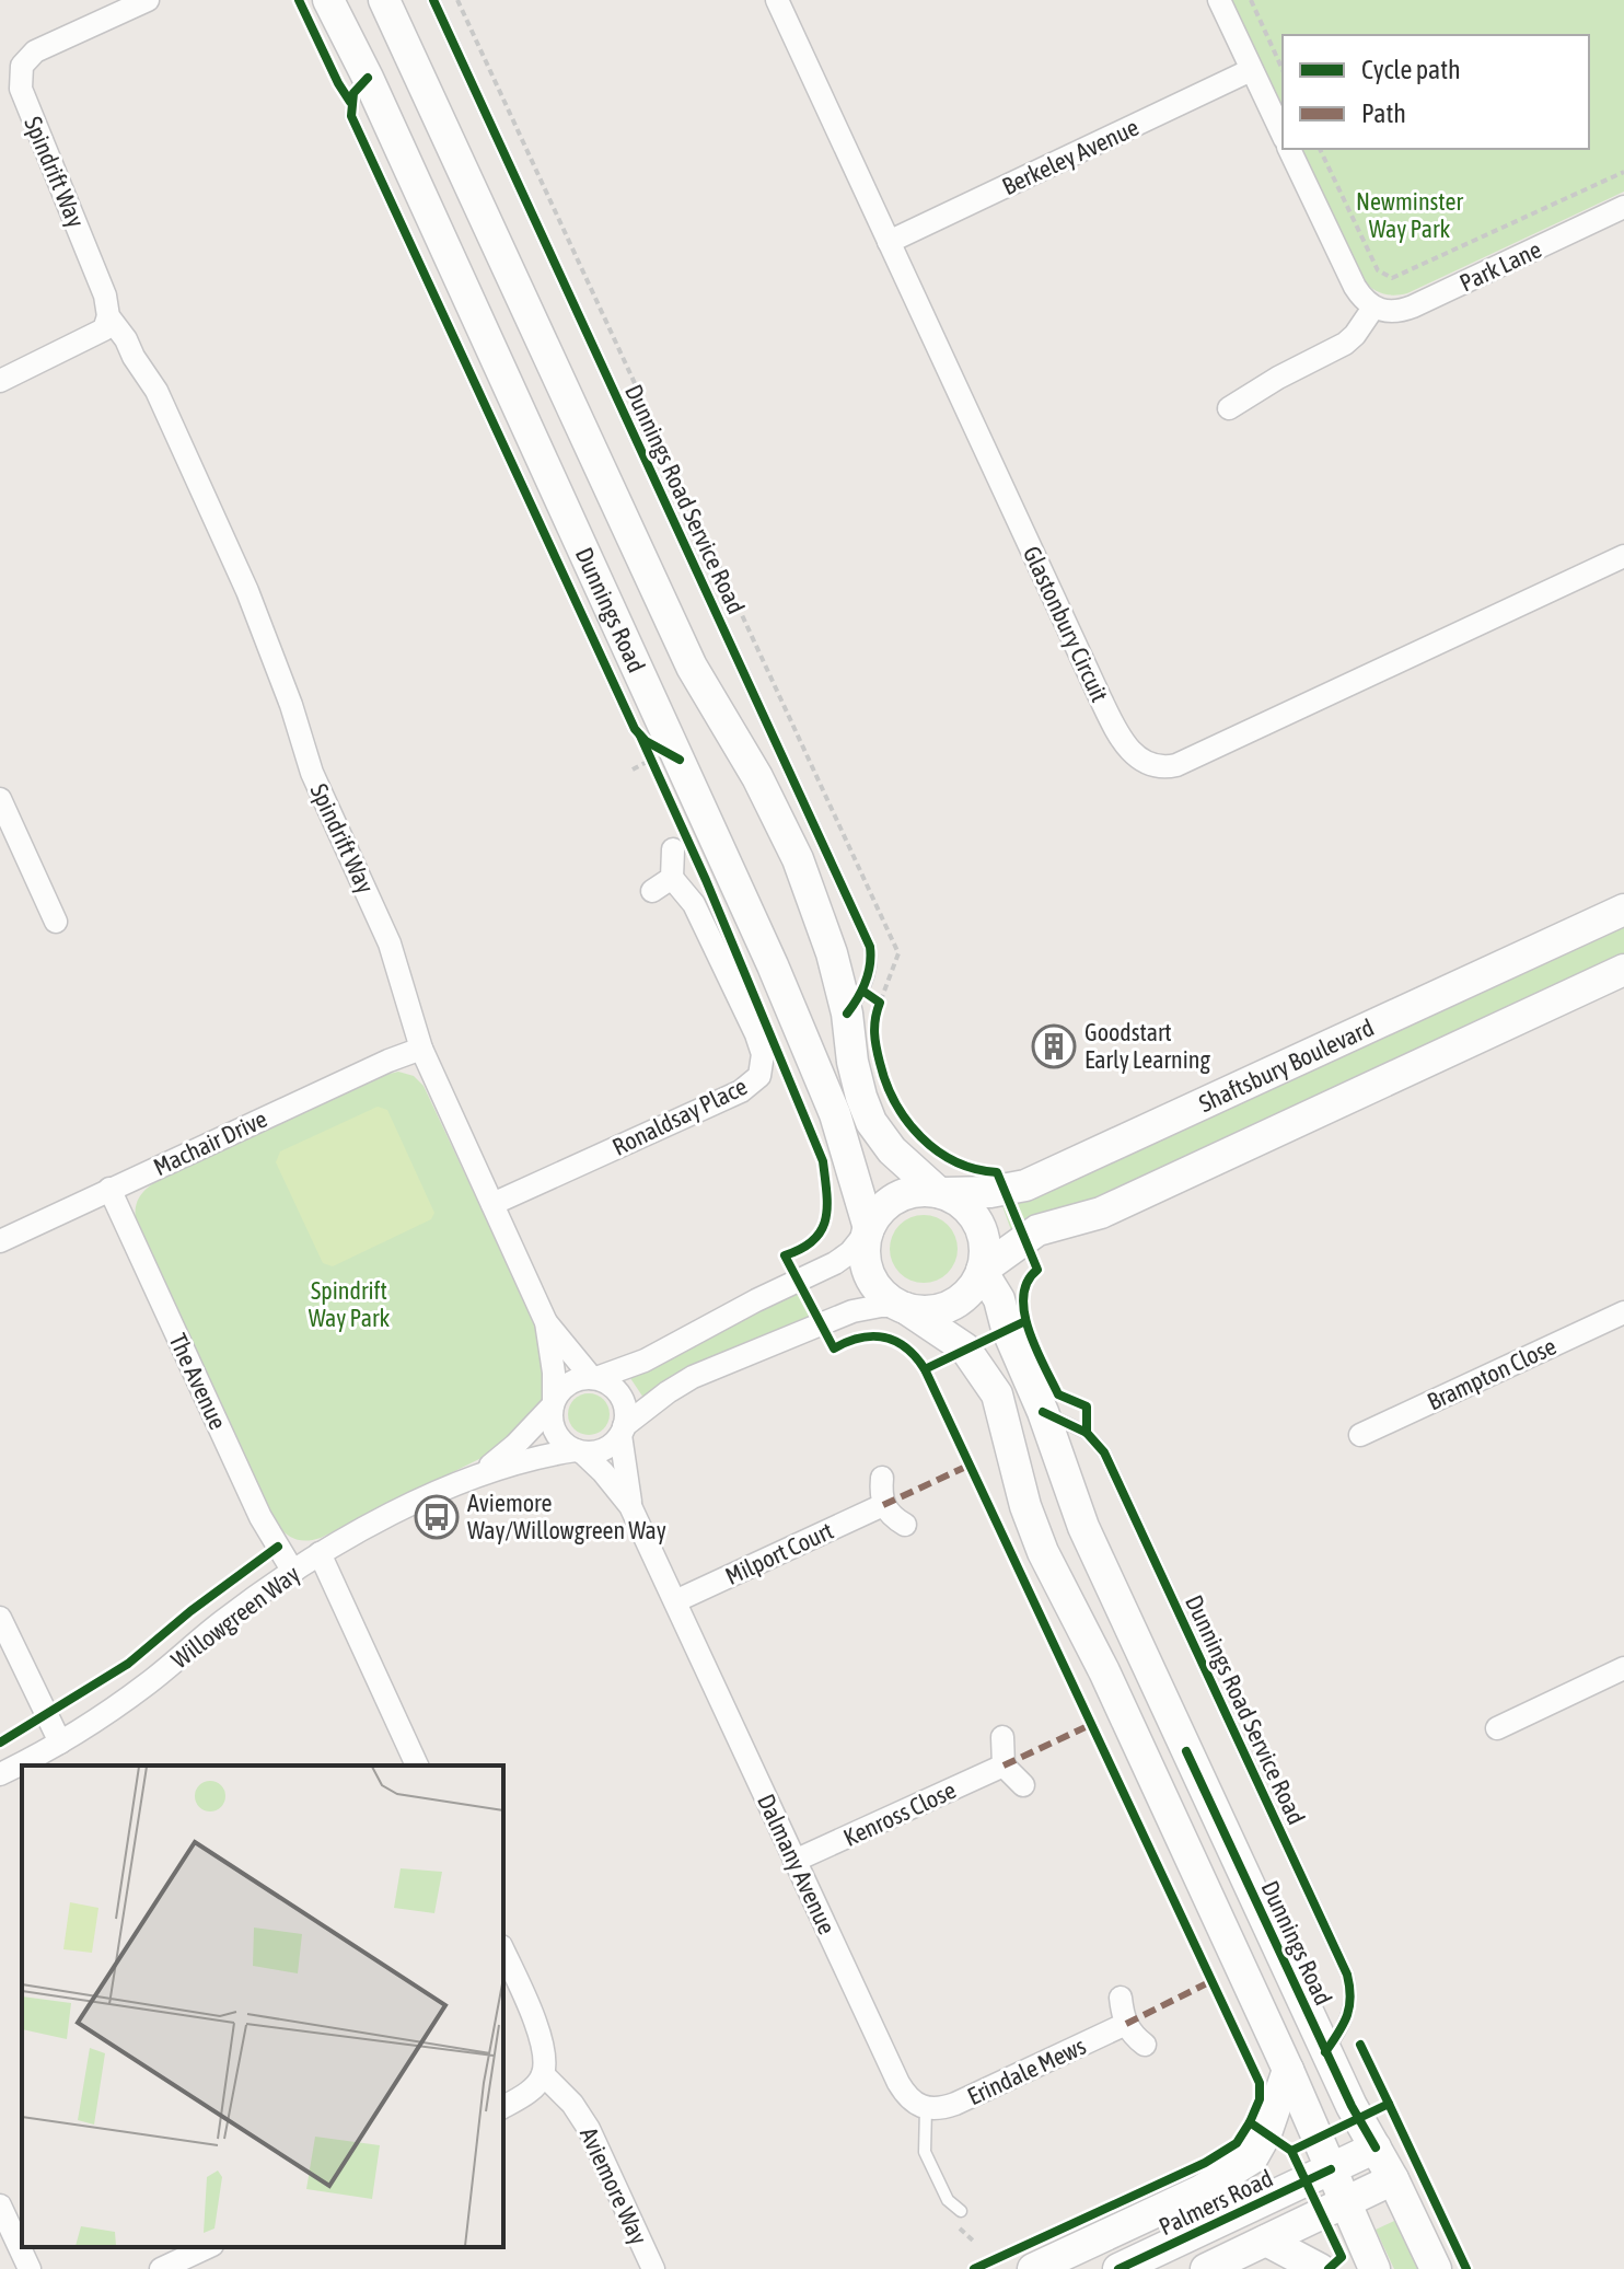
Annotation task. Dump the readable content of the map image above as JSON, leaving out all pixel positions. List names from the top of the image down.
{
  "streets": {
    "main road": ["Dunnings Road", "Shaftsbury Boulevard", "Palmers Road"],
    "street": [
      "Berkeley Avenue",
      "Spindrift Way",
      "Park Lane",
      "Glastonbury Circuit",
      "Ronaldsay Place",
      "Machair Drive",
      "Brampton Close",
      "The Avenue",
      "Milport Court",
      "Willowgreen Way",
      "Kenross Close",
      "Dalmany Avenue",
      "Erindale Mews",
      "Aviemore Way"
    ],
    "lane": ["Dunnings Road Service Road"]
  },
  "crossings": [
    ["Berkeley Avenue", "Glastonbury Circuit"],
    ["Spindrift Way", "Ronaldsay Place"],
    ["Spindrift Way", "Machair Drive"],
    ["Spindrift Way", "Willowgreen Way"],
    ["Spindrift Way", "Dalmany Avenue"],
    ["Dunnings Road Service Road", "Dunnings Road"],
    ["Dunnings Road", "Shaftsbury Boulevard"],
    ["Dunnings Road", "Palmers Road"],
    ["Machair Drive", "The Avenue"],
    ["The Avenue", "Willowgreen Way"],
    ["Milport Court", "Dalmany Avenue"],
    ["Willowgreen Way", "Dalmany Avenue"],
    ["Kenross Close", "Dalmany Avenue"],
    ["Dalmany Avenue", "Erindale Mews"]
  ],
  "parks": ["Newminster Way Park", "Spindrift Way Park"],
  "places": {
    "building": ["Goodstart Early Learning"],
    "bus stop": ["Aviemore Way/Willowgreen Way"]
  },
  "legend": ["Cycle path", "Path"]
}
